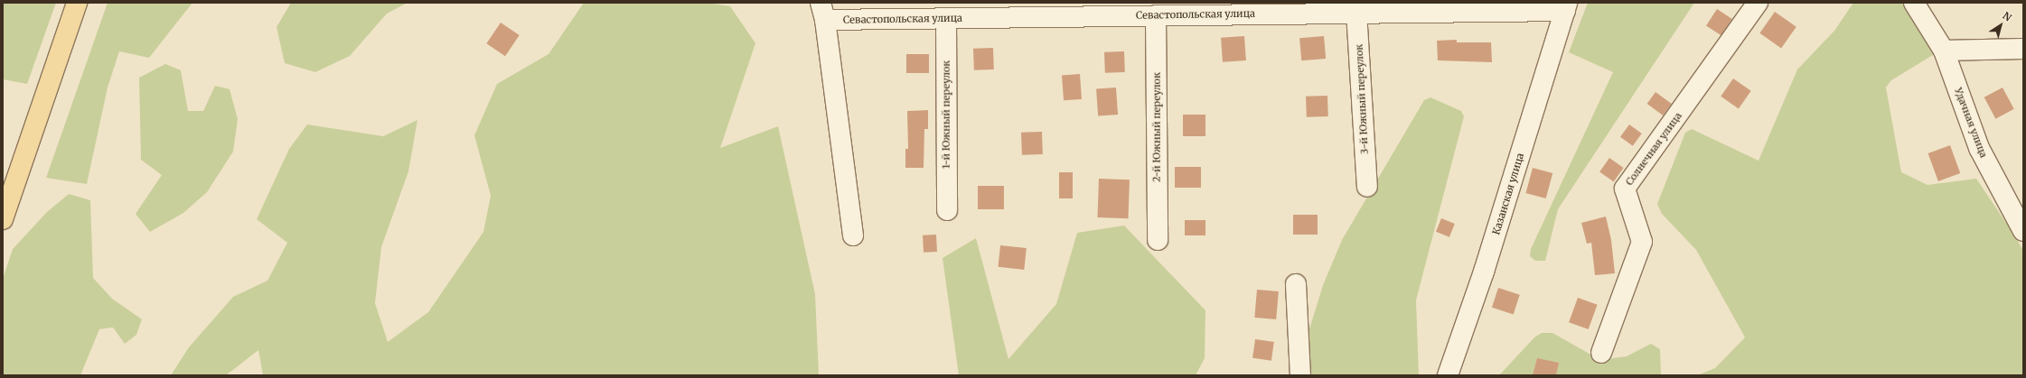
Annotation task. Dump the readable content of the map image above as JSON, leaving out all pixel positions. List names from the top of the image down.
{
  "streets": {
    "street": [
      "Севастопольская улица",
      "3-й Южный переулок",
      "1-й Южный переулок",
      "Удачная улица",
      "2-й Южный переулок",
      "Солнечная улица",
      "Казанская улица"
    ]
  },
  "crossings": [
    ["Севастопольская улица", "3-й Южный переулок"],
    ["Севастопольская улица", "1-й Южный переулок"],
    ["Севастопольская улица", "2-й Южный переулок"],
    ["Севастопольская улица", "Казанская улица"]
  ],
  "north": "top right"
}
